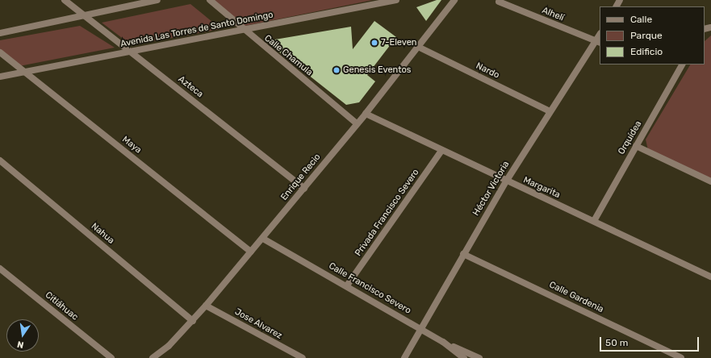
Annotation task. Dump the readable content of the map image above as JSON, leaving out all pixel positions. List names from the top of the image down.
{
  "streets": {
    "street": [
      "Alhelí",
      "Avenida Las Torres de Santo Domingo",
      "Calle Chamula",
      "Nardo",
      "Azteca",
      "Orquídea",
      "Maya",
      "Enrique Recio",
      "Margarita",
      "Héctor Victoria",
      "Privada Francisco Severo",
      "Nahua",
      "Calle Francisco Severo",
      "Calle Gardenia",
      "Citláhuac",
      "Jose Alvarez"
    ]
  },
  "crossings": [
    ["Alhelí", "Héctor Victoria"],
    ["Avenida Las Torres de Santo Domingo", "Calle Chamula"],
    ["Avenida Las Torres de Santo Domingo", "Azteca"],
    ["Avenida Las Torres de Santo Domingo", "Maya"],
    ["Calle Chamula", "Enrique Recio"],
    ["Nardo", "Enrique Recio"],
    ["Nardo", "Héctor Victoria"],
    ["Azteca", "Enrique Recio"],
    ["Orquídea", "Margarita"],
    ["Maya", "Enrique Recio"],
    ["Enrique Recio", "Margarita"],
    ["Enrique Recio", "Nahua"],
    ["Enrique Recio", "Calle Francisco Severo"],
    ["Enrique Recio", "Jose Alvarez"],
    ["Margarita", "Héctor Victoria"],
    ["Margarita", "Privada Francisco Severo"],
    ["Héctor Victoria", "Calle Francisco Severo"],
    ["Héctor Victoria", "Calle Gardenia"],
    ["Privada Francisco Severo", "Calle Francisco Severo"]
  ],
  "places": ["7-Eleven", "Genesis Eventos"],
  "legend": ["Calle", "Parque", "Edificio"],
  "scale_bar": "50 m",
  "north": "bottom"
}
